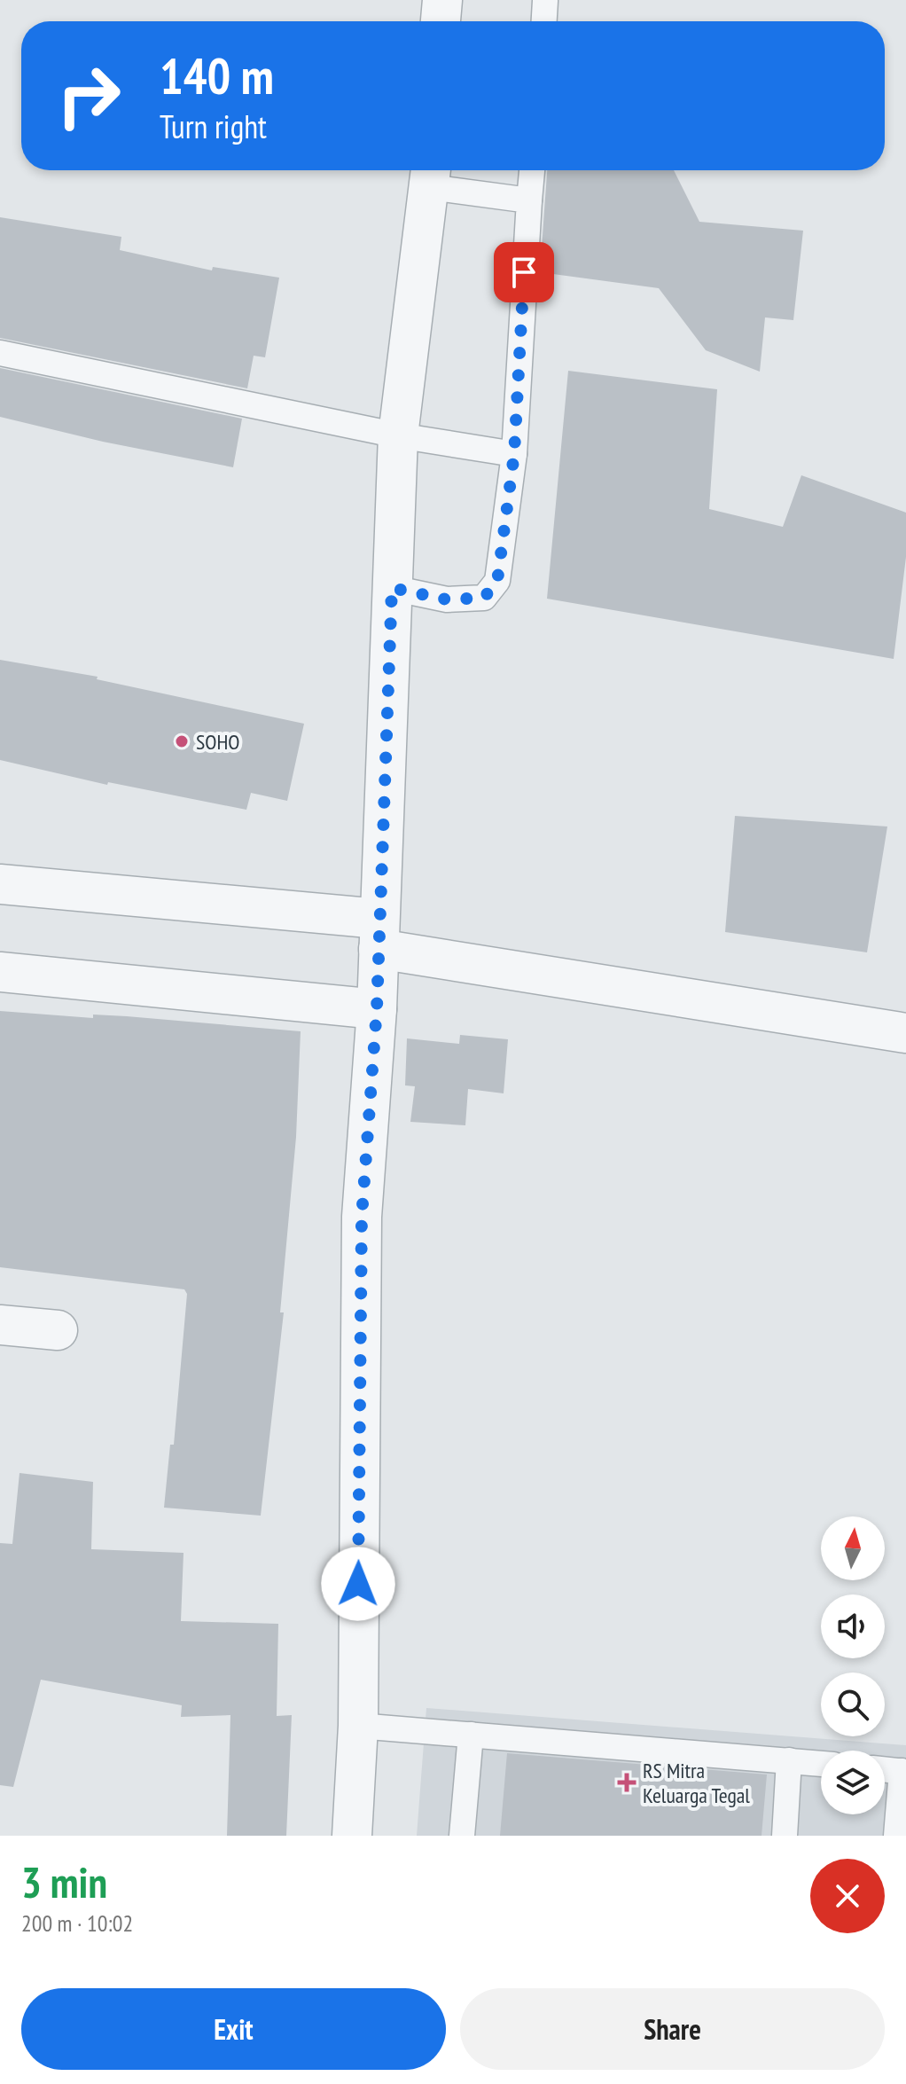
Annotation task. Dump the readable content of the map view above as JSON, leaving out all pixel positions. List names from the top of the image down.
{
  "places": {
    "other": ["SOHO"],
    "health": ["RS Mitra Keluarga Tegal"]
  },
  "north": "top",
  "page": {
    "turn": ["140 m", "Turn right"],
    "heading": ["3 min", "200 m · 10:02"],
    "buttons": ["Exit", "Share"]
  }
}
